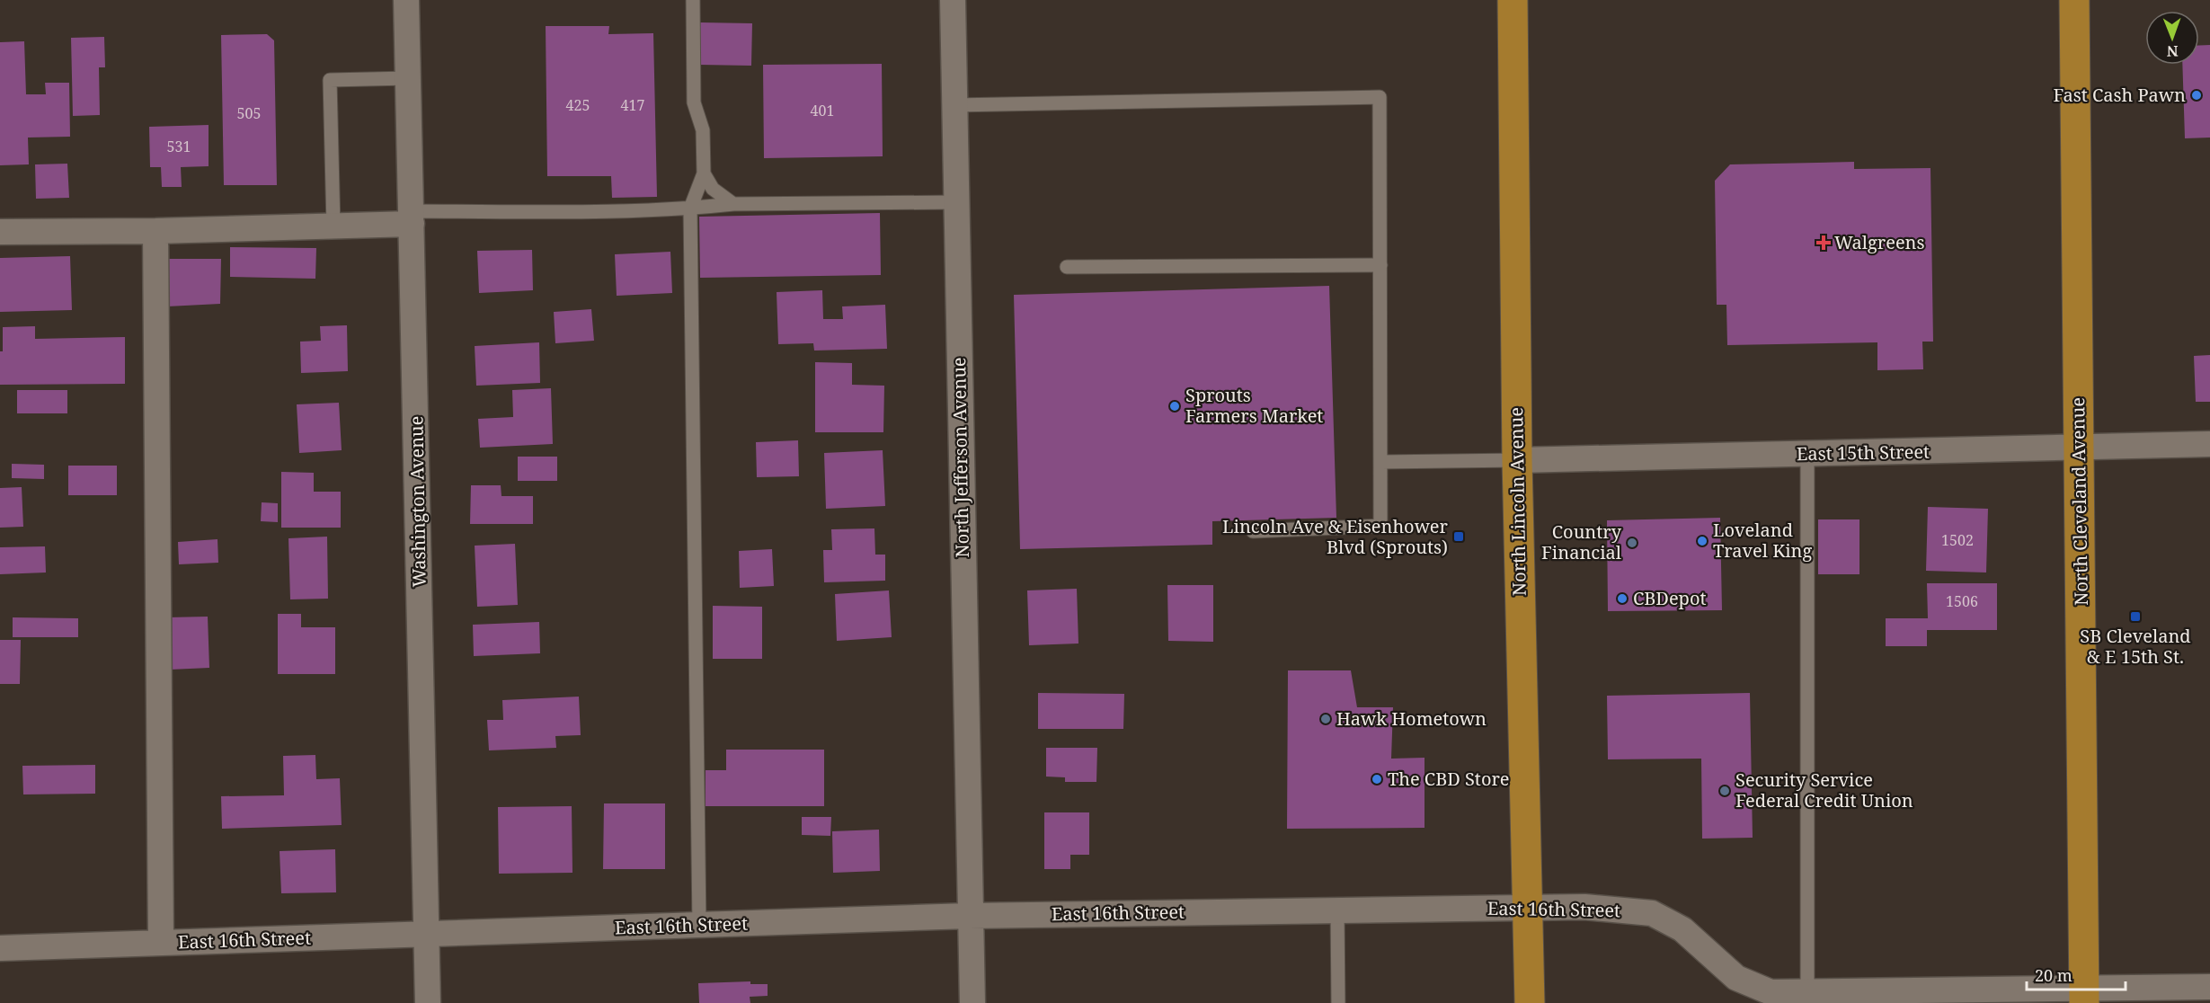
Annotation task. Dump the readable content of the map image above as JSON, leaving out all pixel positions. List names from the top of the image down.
{
  "streets": {
    "highway": ["North Lincoln Avenue", "North Cleveland Avenue"],
    "street": [
      "East 15th Street",
      "North Jefferson Avenue",
      "Washington Avenue",
      "East 16th Street"
    ]
  },
  "crossings": [
    ["East 15th Street", "North Lincoln Avenue"],
    ["East 15th Street", "North Cleveland Avenue"],
    ["North Jefferson Avenue", "East 16th Street"],
    ["Washington Avenue", "East 16th Street"],
    ["North Lincoln Avenue", "East 16th Street"],
    ["North Cleveland Avenue", "East 16th Street"]
  ],
  "places": {
    "other": [
      "Fast Cash Pawn",
      "Sprouts Farmers Market",
      "Loveland Travel King",
      "Country Financial",
      "CBDepot",
      "Hawk Hometown",
      "The CBD Store",
      "Security Service Federal Credit Union"
    ],
    "health": ["Walgreens"],
    "transit": ["Lincoln Ave & Eisenhower Blvd (Sprouts)", "SB Cleveland & E 15th St."]
  },
  "house_numbers": [
    "425",
    "417",
    "401",
    "505",
    "531",
    "1502",
    "1506"
  ],
  "scale_bar": "20 m",
  "north": "bottom"
}
